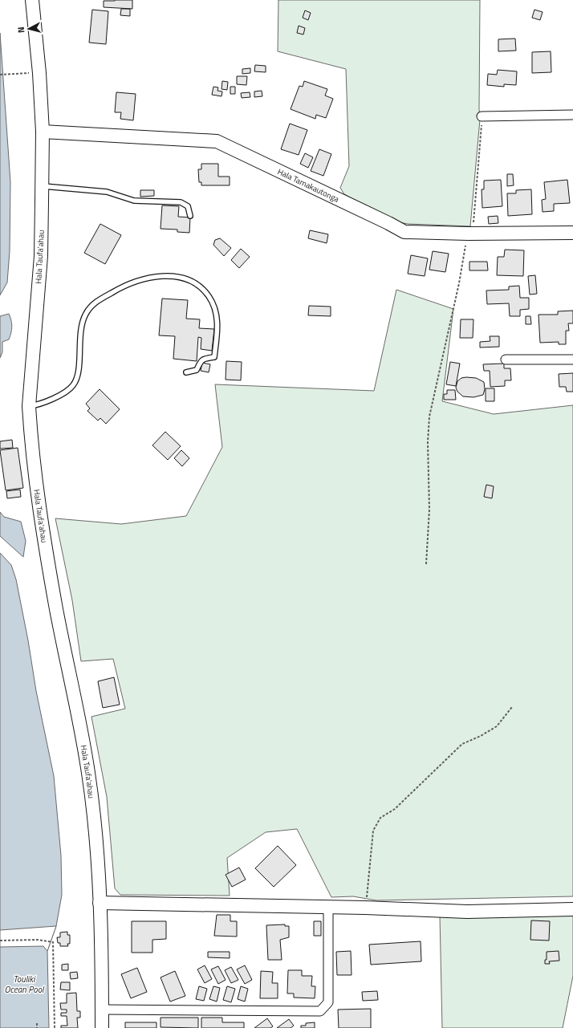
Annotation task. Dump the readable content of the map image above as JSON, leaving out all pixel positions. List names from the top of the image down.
{
  "streets": {
    "street": ["Hala Tamakautonga", "Hala Taufa'ahau"]
  },
  "crossings": [
    ["Hala Tamakautonga", "Hala Taufa'ahau"]
  ],
  "water": ["Touliki Ocean Pool"],
  "north": "left"
}
